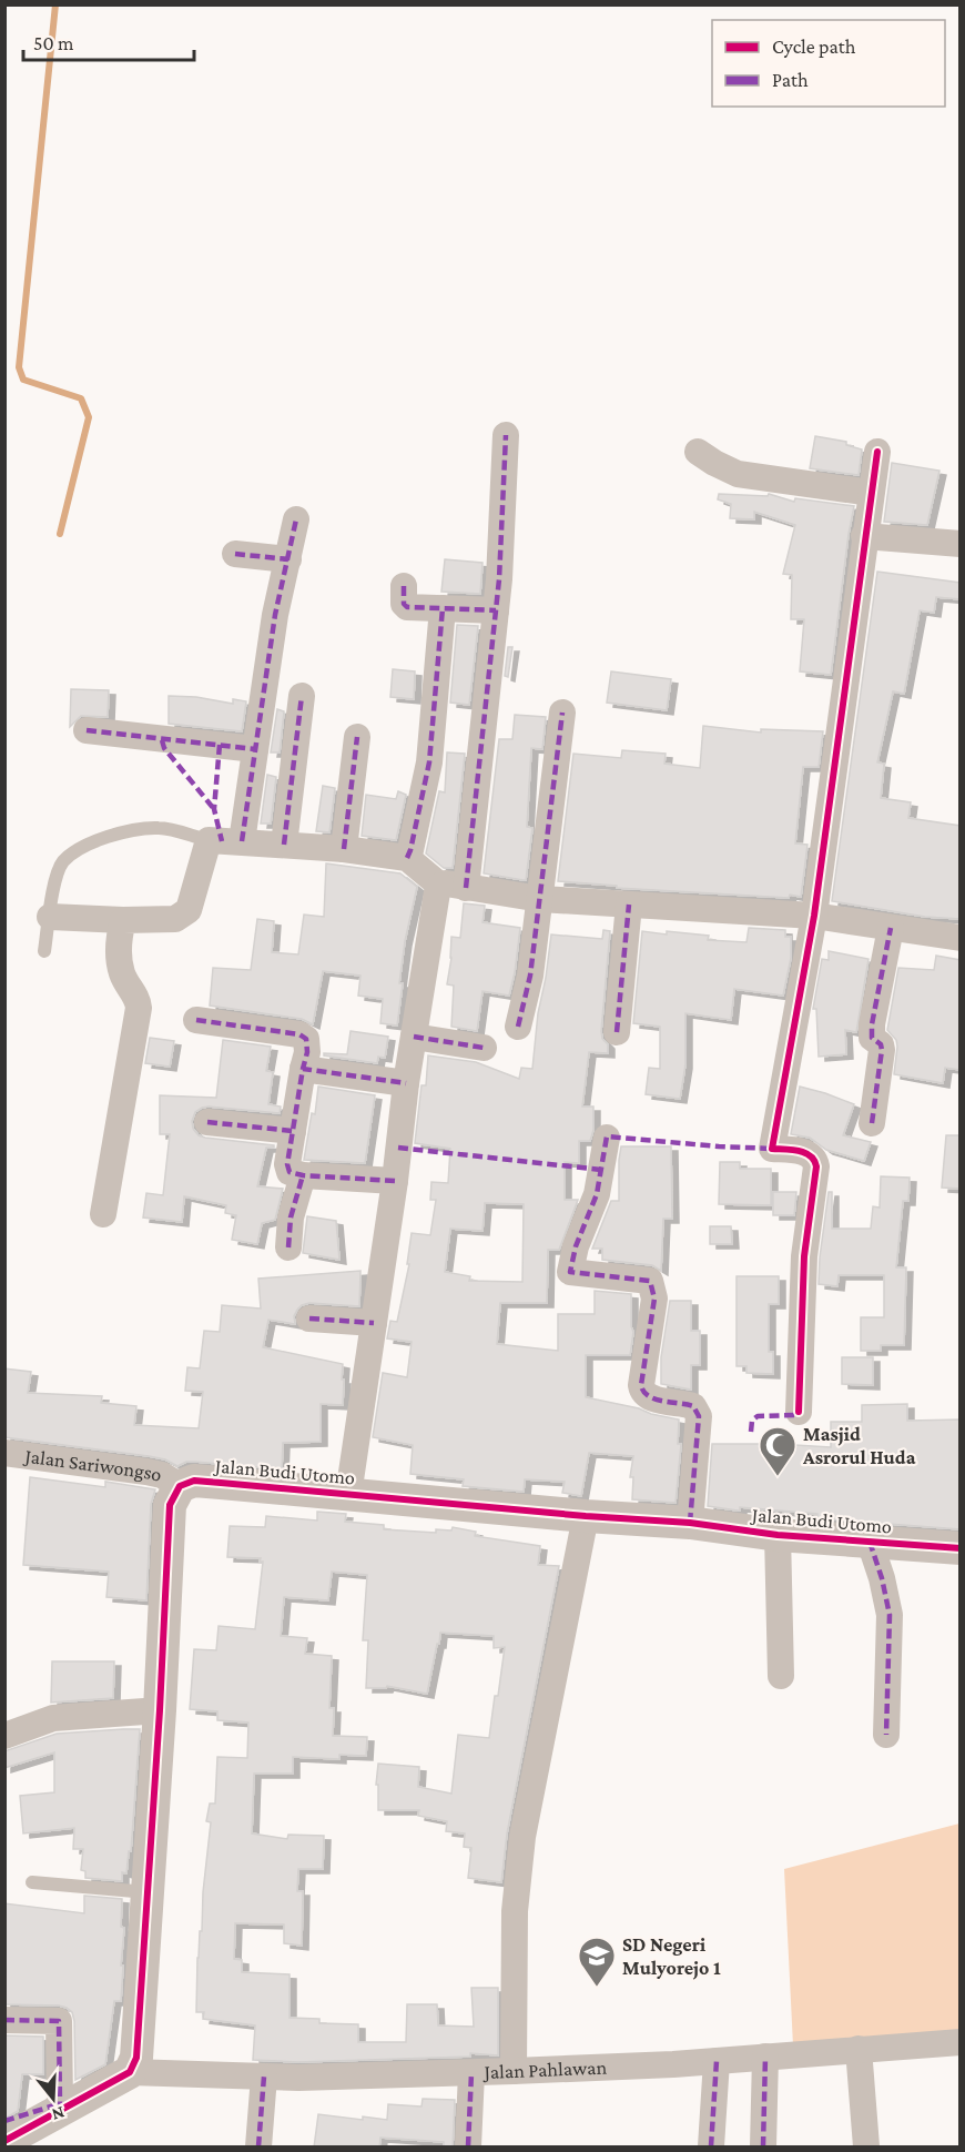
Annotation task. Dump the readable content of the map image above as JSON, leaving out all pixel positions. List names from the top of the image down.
{
  "streets": {
    "street": ["Jalan Sariwongso", "Jalan Budi Utomo", "Jalan Pahlawan"]
  },
  "crossings": [
    ["Jalan Sariwongso", "Jalan Budi Utomo"]
  ],
  "places": {
    "mosque": ["Masjid Asrorul Huda"],
    "school or university": ["SD Negeri Mulyorejo 1"]
  },
  "legend": ["Cycle path", "Path"],
  "scale_bar": "50 m",
  "north": "bottom"
}
